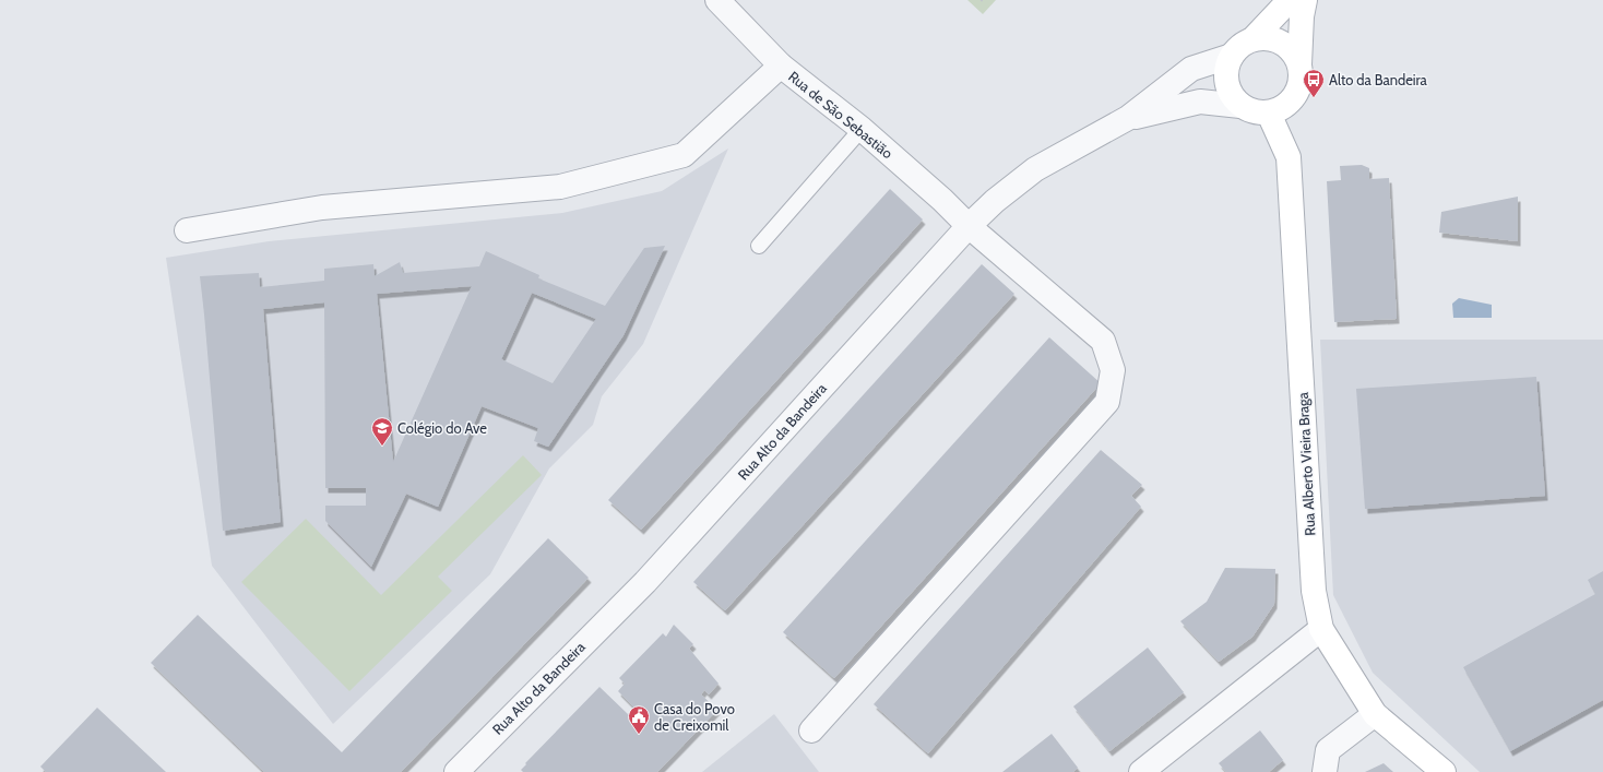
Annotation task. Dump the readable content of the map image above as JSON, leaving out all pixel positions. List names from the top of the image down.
{
  "streets": {
    "street": ["Rua de São Sebastião", "Rua Alto da Bandeira", "Rua Alberto Vieira Braga"]
  },
  "crossings": [
    ["Rua de São Sebastião", "Rua Alto da Bandeira"],
    ["Rua Alto da Bandeira", "Rua Alberto Vieira Braga"]
  ],
  "places": {
    "bus stop": ["Alto da Bandeira"],
    "school or university": ["Colégio do Ave"],
    "public building": ["Casa do Povo de Creixomil"]
  }
}
